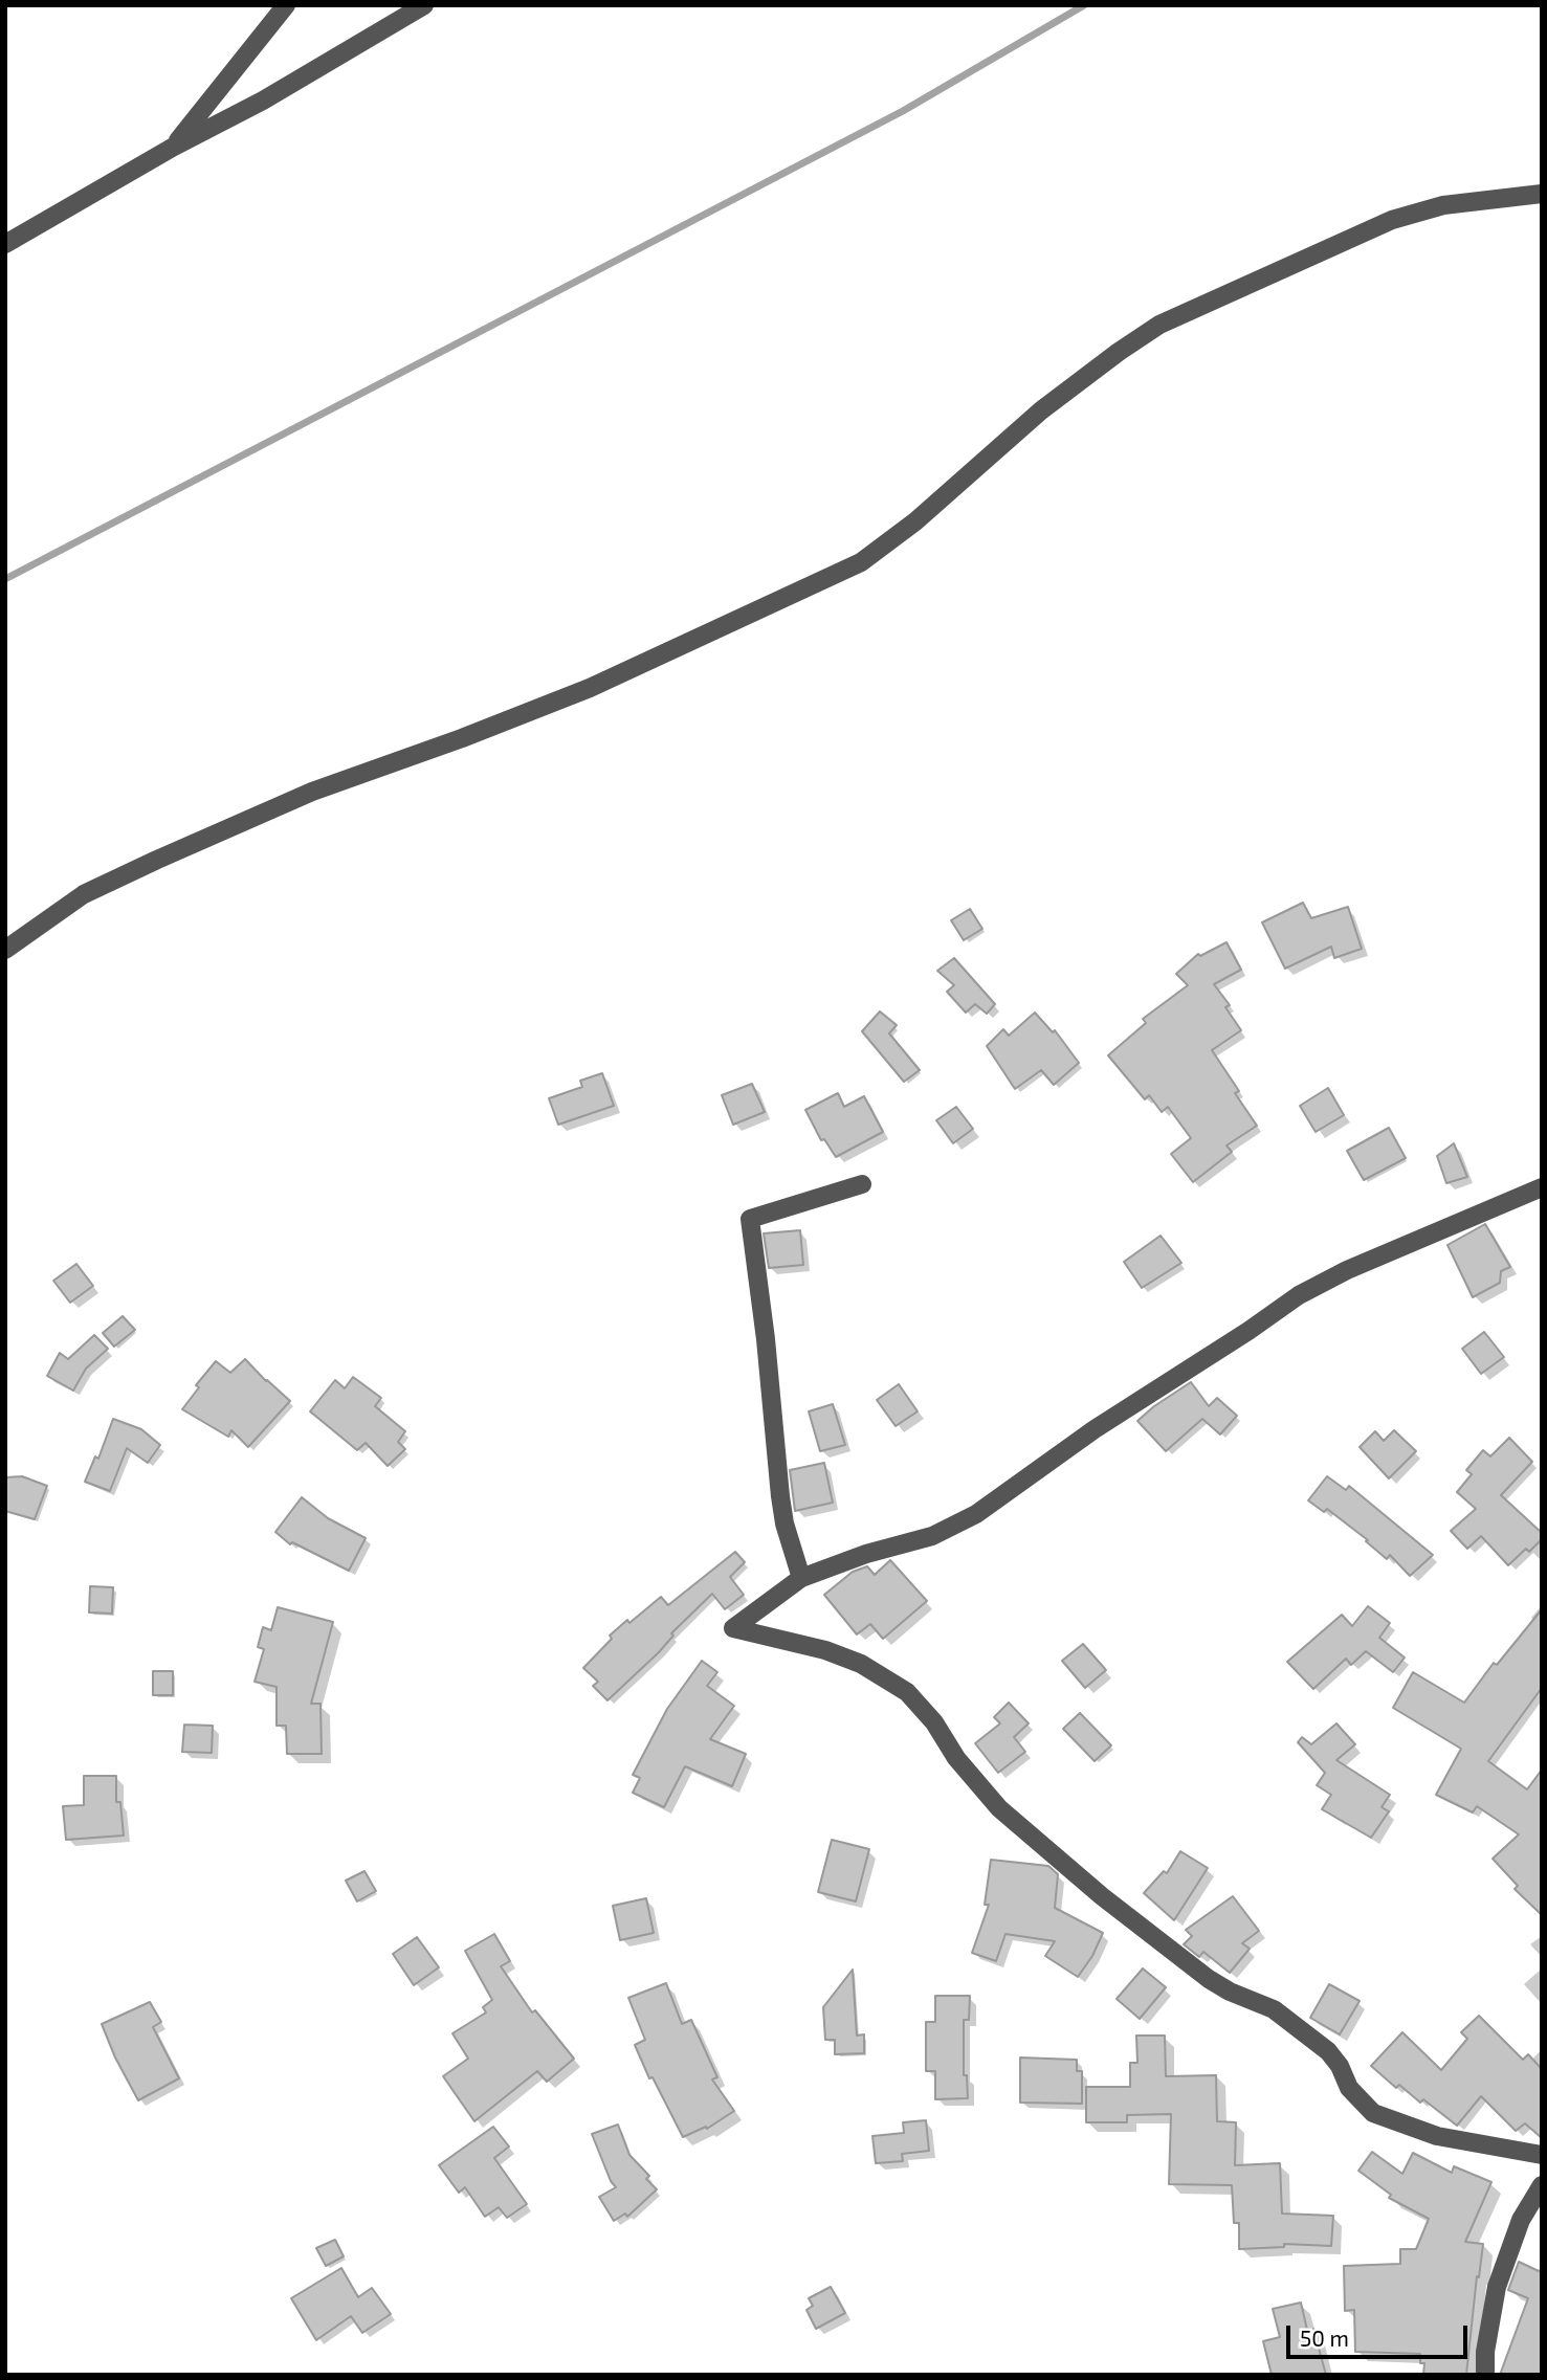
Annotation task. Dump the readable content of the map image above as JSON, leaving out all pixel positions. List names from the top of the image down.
{
  "scale_bar": "50 m"
}
